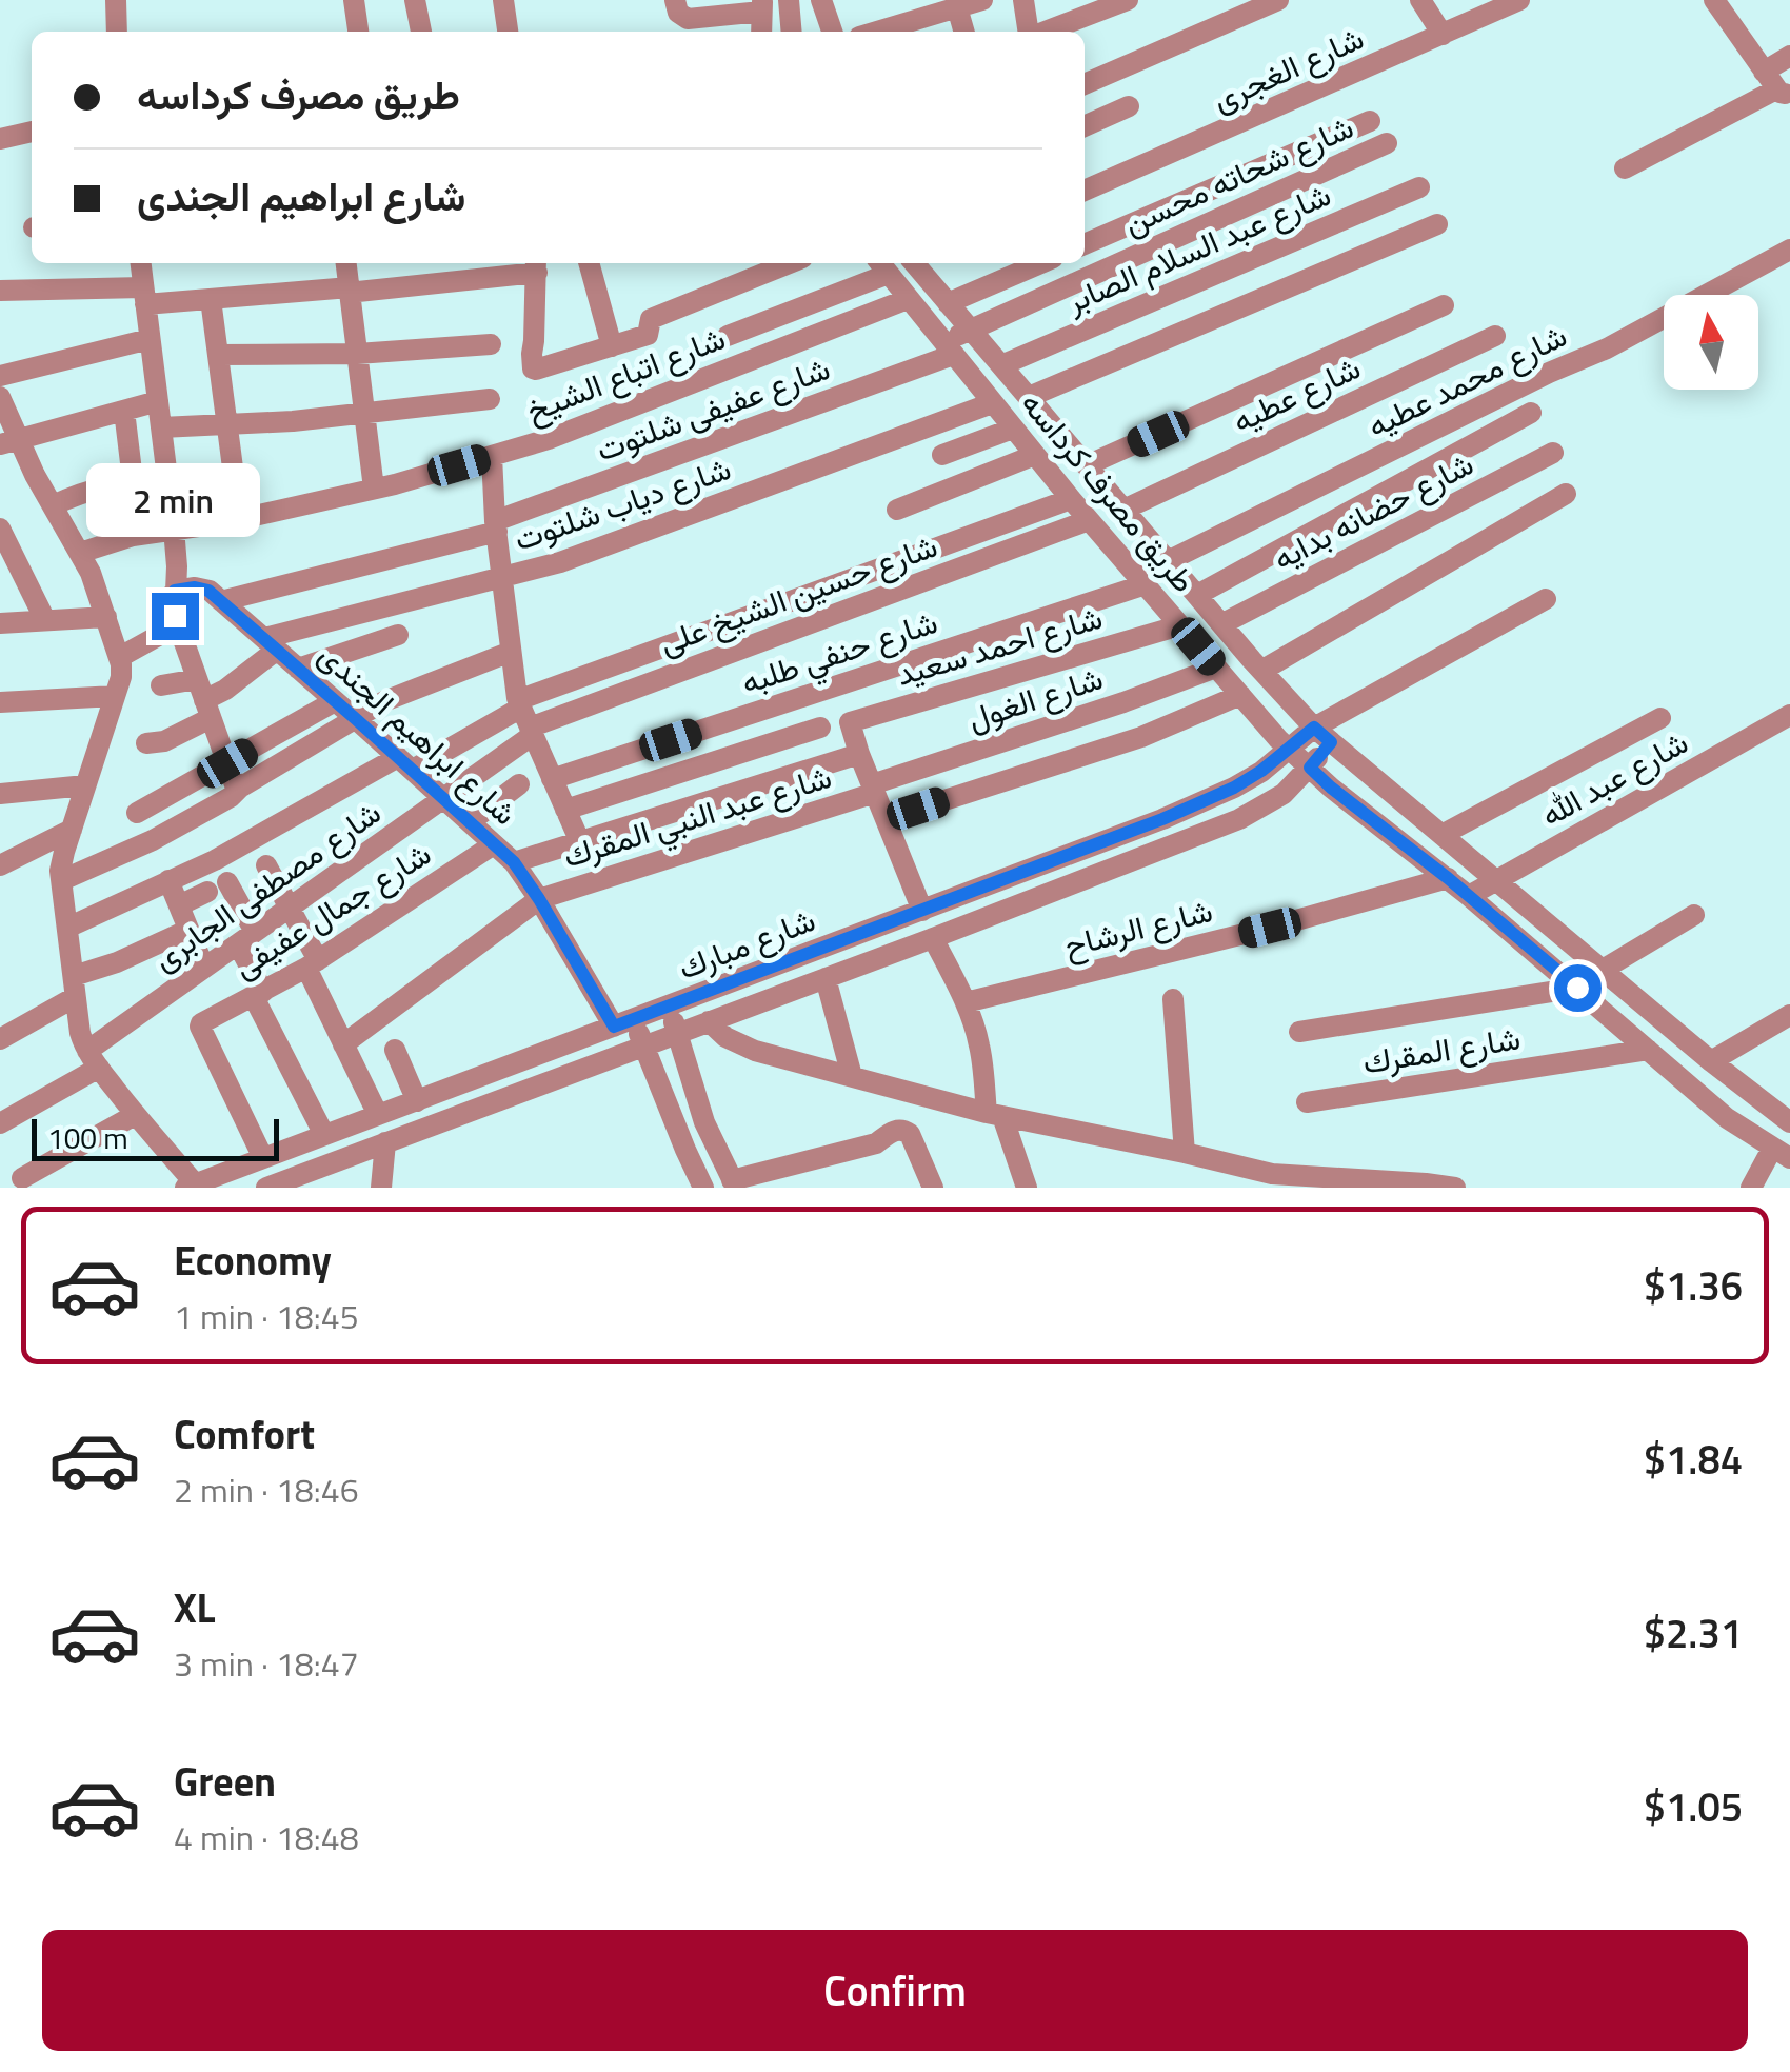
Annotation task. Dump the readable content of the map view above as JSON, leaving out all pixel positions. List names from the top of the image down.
{
  "streets": {
    "street": [
      "شارع الغجرى",
      "شارع شحاته محسن",
      "شارع عبد السلام الصابر",
      "شارع اتباع الشيخ",
      "شارع محمد عطيه",
      "شارع عطيه",
      "شارع عفيفى شلتوت",
      "طريق مصرف كرداسه",
      "شارع دياب شلتوت",
      "شارع حضانه بدايه",
      "شارع حسين الشيخ على",
      "شارع احمد سعيد",
      "شارع حنفي طلبه",
      "شارع الغول",
      "شارع ابراهيم الجندى",
      "شارع عبد الله",
      "شارع عبد النبي المقرك",
      "شارع مصطفى الجابرى",
      "شارع جمال عفيفى",
      "شارع الرشاح",
      "شارع مبارك",
      "شارع المقرك"
    ]
  },
  "crossings": [
    ["شارع شحاته محسن", "شارع عفيفى شلتوت"],
    ["شارع شحاته محسن", "طريق مصرف كرداسه"],
    ["شارع عبد السلام الصابر", "طريق مصرف كرداسه"],
    ["شارع اتباع الشيخ", "طريق مصرف كرداسه"],
    ["شارع محمد عطيه", "طريق مصرف كرداسه"],
    ["شارع عطيه", "طريق مصرف كرداسه"],
    ["شارع عفيفى شلتوت", "طريق مصرف كرداسه"],
    ["شارع عفيفى شلتوت", "شارع ابراهيم الجندى"],
    ["طريق مصرف كرداسه", "شارع دياب شلتوت"],
    ["طريق مصرف كرداسه", "شارع حضانه بدايه"],
    ["طريق مصرف كرداسه", "شارع حسين الشيخ على"],
    ["طريق مصرف كرداسه", "شارع احمد سعيد"],
    ["طريق مصرف كرداسه", "شارع حنفي طلبه"],
    ["طريق مصرف كرداسه", "شارع الغول"],
    ["طريق مصرف كرداسه", "شارع عبد الله"],
    ["طريق مصرف كرداسه", "شارع الرشاح"],
    ["طريق مصرف كرداسه", "شارع مبارك"],
    ["طريق مصرف كرداسه", "شارع المقرك"],
    ["شارع دياب شلتوت", "شارع ابراهيم الجندى"],
    ["شارع حسين الشيخ على", "شارع مصطفى الجابرى"],
    ["شارع الغول", "شارع عبد النبي المقرك"],
    ["شارع ابراهيم الجندى", "شارع عبد النبي المقرك"],
    ["شارع ابراهيم الجندى", "شارع مصطفى الجابرى"],
    ["شارع ابراهيم الجندى", "شارع جمال عفيفى"],
    ["شارع ابراهيم الجندى", "شارع مبارك"],
    ["شارع جمال عفيفى", "شارع مبارك"]
  ],
  "scale_bar": "100 m",
  "north": "top",
  "page": {
    "banner": ["طريق مصرف كرداسه", "شارع ابراهيم الجندى"],
    "bubble": "2 min",
    "scale": "100 m",
    "list": [
      {
        "name": "Economy",
        "note": "1 min · 18:45",
        "value": "$1.36"
      },
      {
        "name": "Comfort",
        "note": "2 min · 18:46",
        "value": "$1.84"
      },
      {
        "name": "XL",
        "note": "3 min · 18:47",
        "value": "$2.31"
      },
      {
        "name": "Green",
        "note": "4 min · 18:48",
        "value": "$1.05"
      }
    ],
    "buttons": "Confirm"
  }
}
